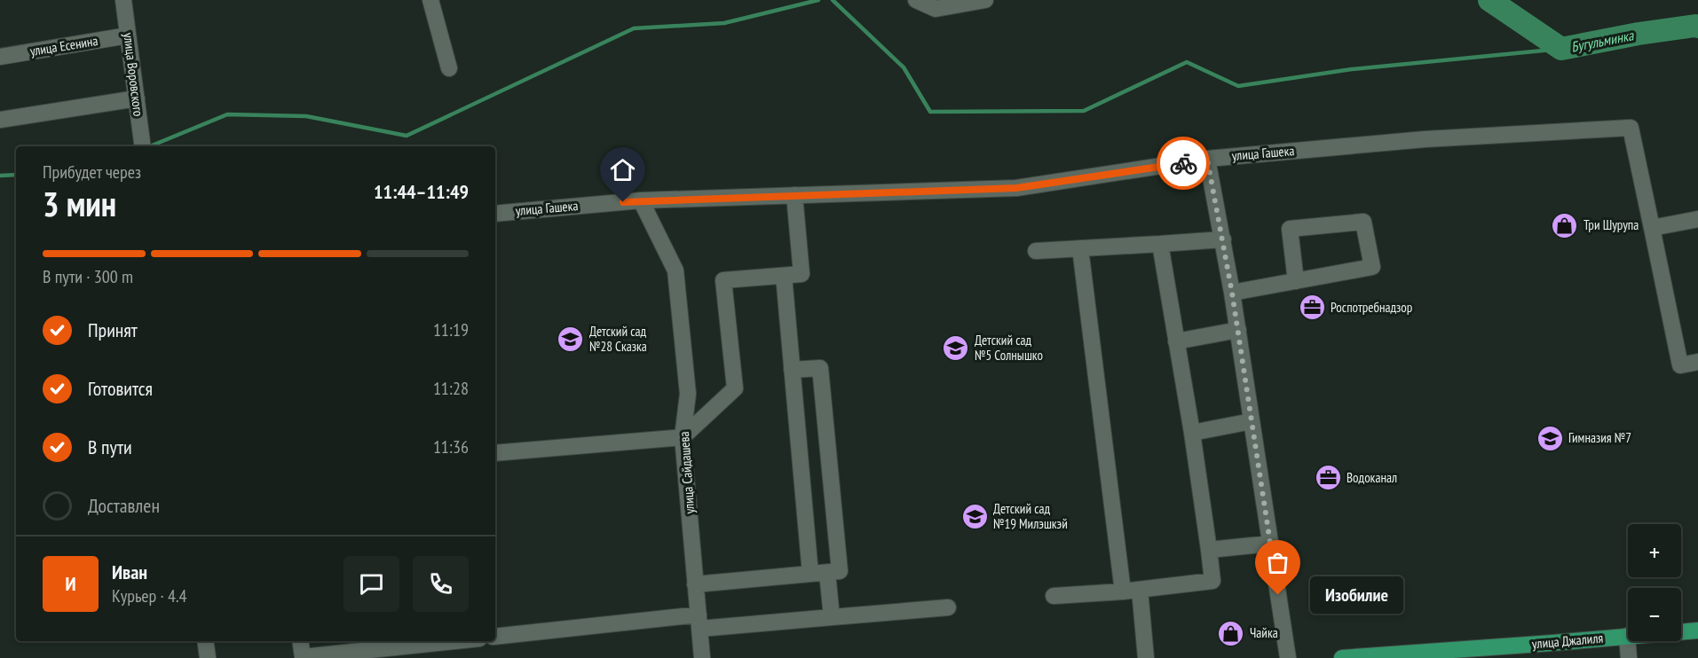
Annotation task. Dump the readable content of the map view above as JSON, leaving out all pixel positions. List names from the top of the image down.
{
  "streets": {
    "main road": ["улица Джалиля"],
    "street": [
      "улица Есенина",
      "улица Воровского",
      "улица Гашека",
      "улица Сайдашева"
    ]
  },
  "crossings": [
    ["улица Есенина", "улица Воровского"],
    ["улица Гашека", "улица Сайдашева"]
  ],
  "water": ["Бугульминка"],
  "places": {
    "shop": ["Три Шурупа", "Чайка"],
    "office": ["Роспотребнадзор", "Водоканал"],
    "school or university": [
      "Детский сад №28 Сказка",
      "Детский сад №5 Солнышко",
      "Гимназия №7",
      "Детский сад №19 Милэшкэй"
    ],
    "other": ["Изобилие"]
  },
  "page": {
    "heading": ["3 мин", "Прибудет через", "11:44–11:49"],
    "panel": ["Иван", "Курьер · 4.4"],
    "bar": "В пути · 300 m",
    "list": [
      ["Принят", "11:19"],
      ["Готовится", "11:28"],
      ["В пути", "11:36"],
      "Доставлен"
    ],
    "map_buttons": ["+", "−"],
    "round": "И",
    "bubble": "Изобилие"
  }
}
